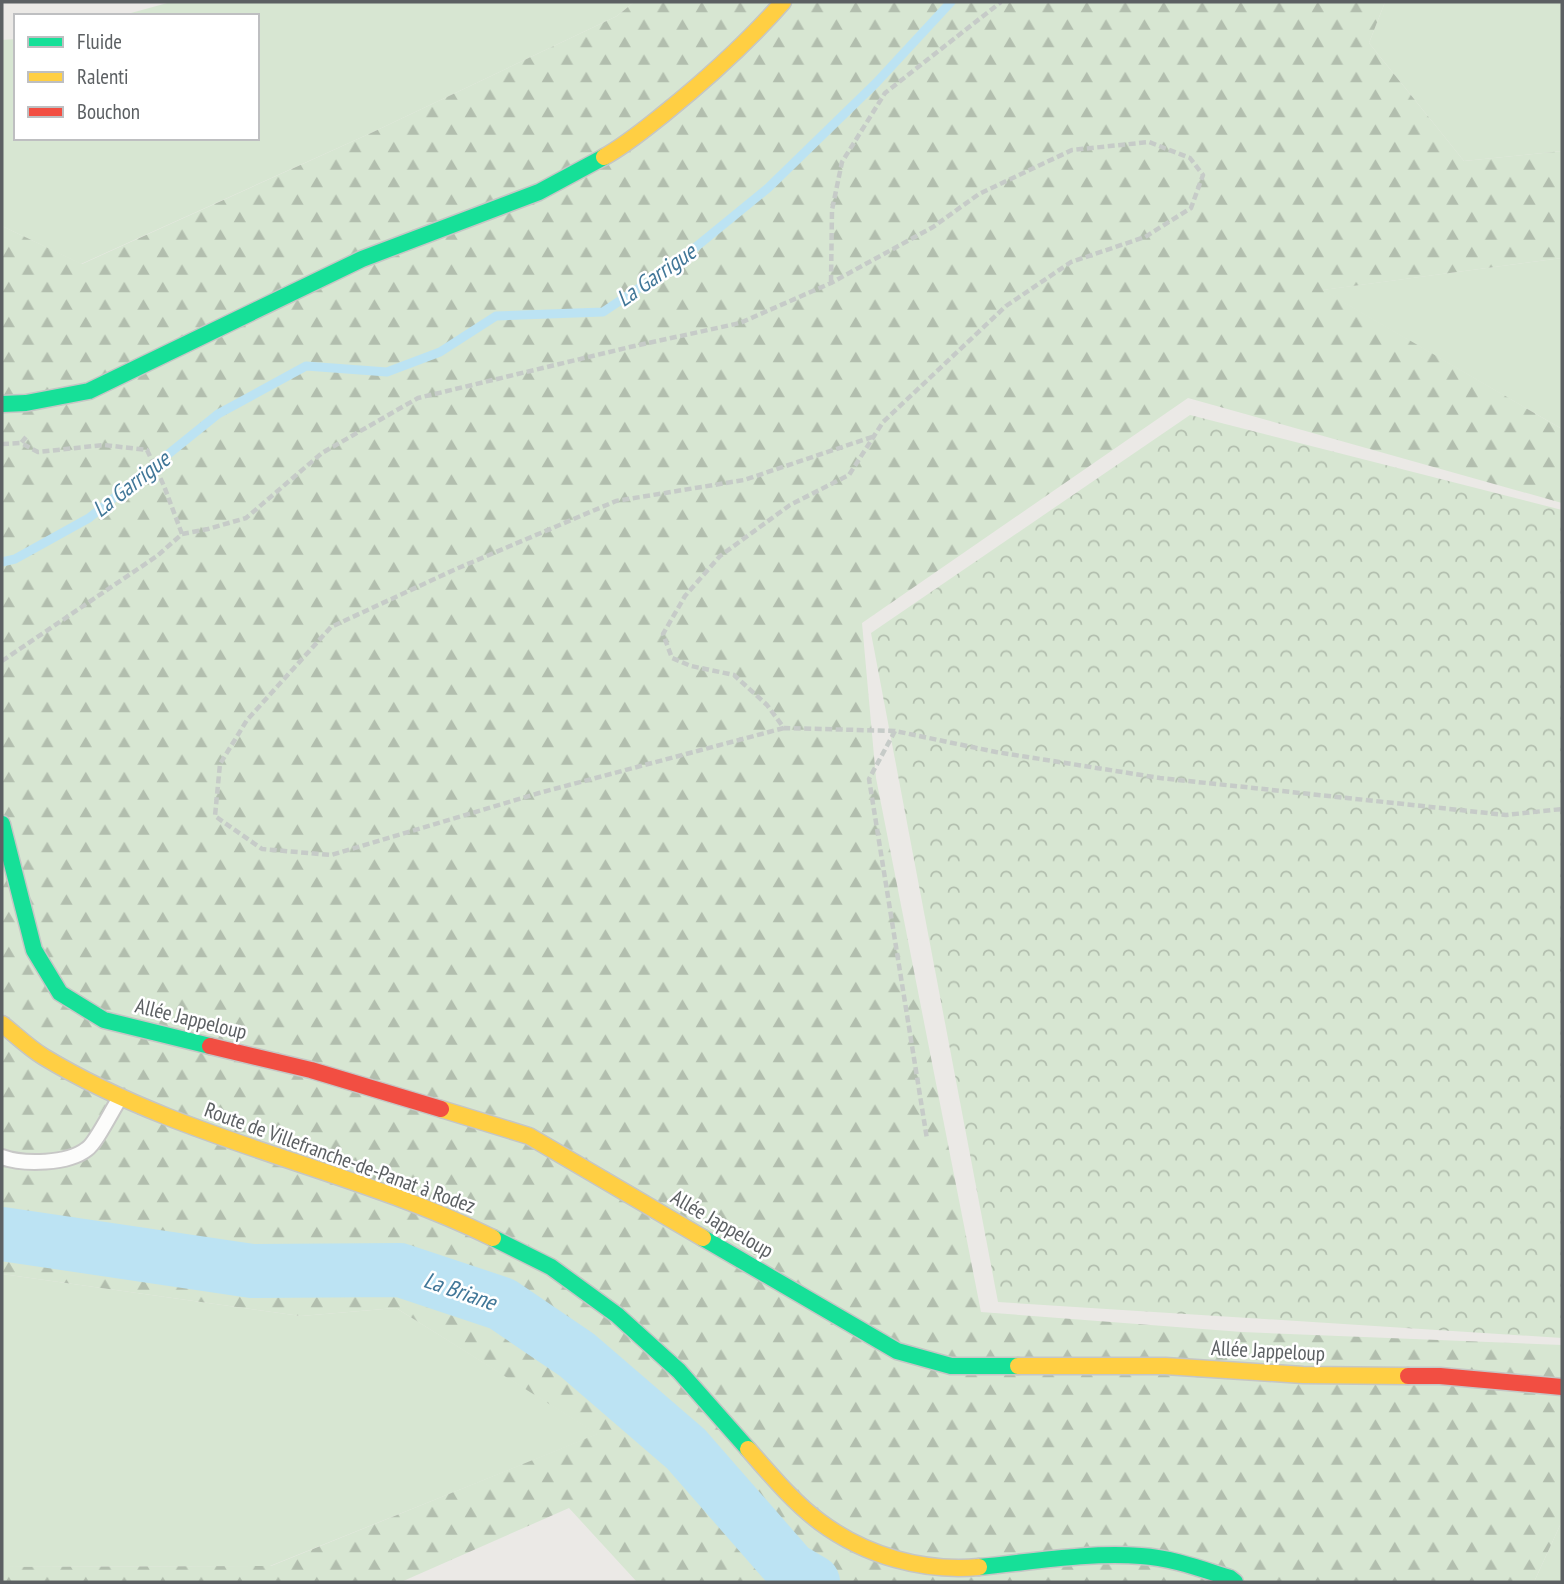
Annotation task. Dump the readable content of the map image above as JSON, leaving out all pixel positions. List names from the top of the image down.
{
  "streets": {
    "street": ["Allée Jappeloup", "Route de Villefranche-de-Panat à Rodez"]
  },
  "water": ["La Garrigue", "La Briane"],
  "legend": ["Fluide", "Ralenti", "Bouchon"]
}
